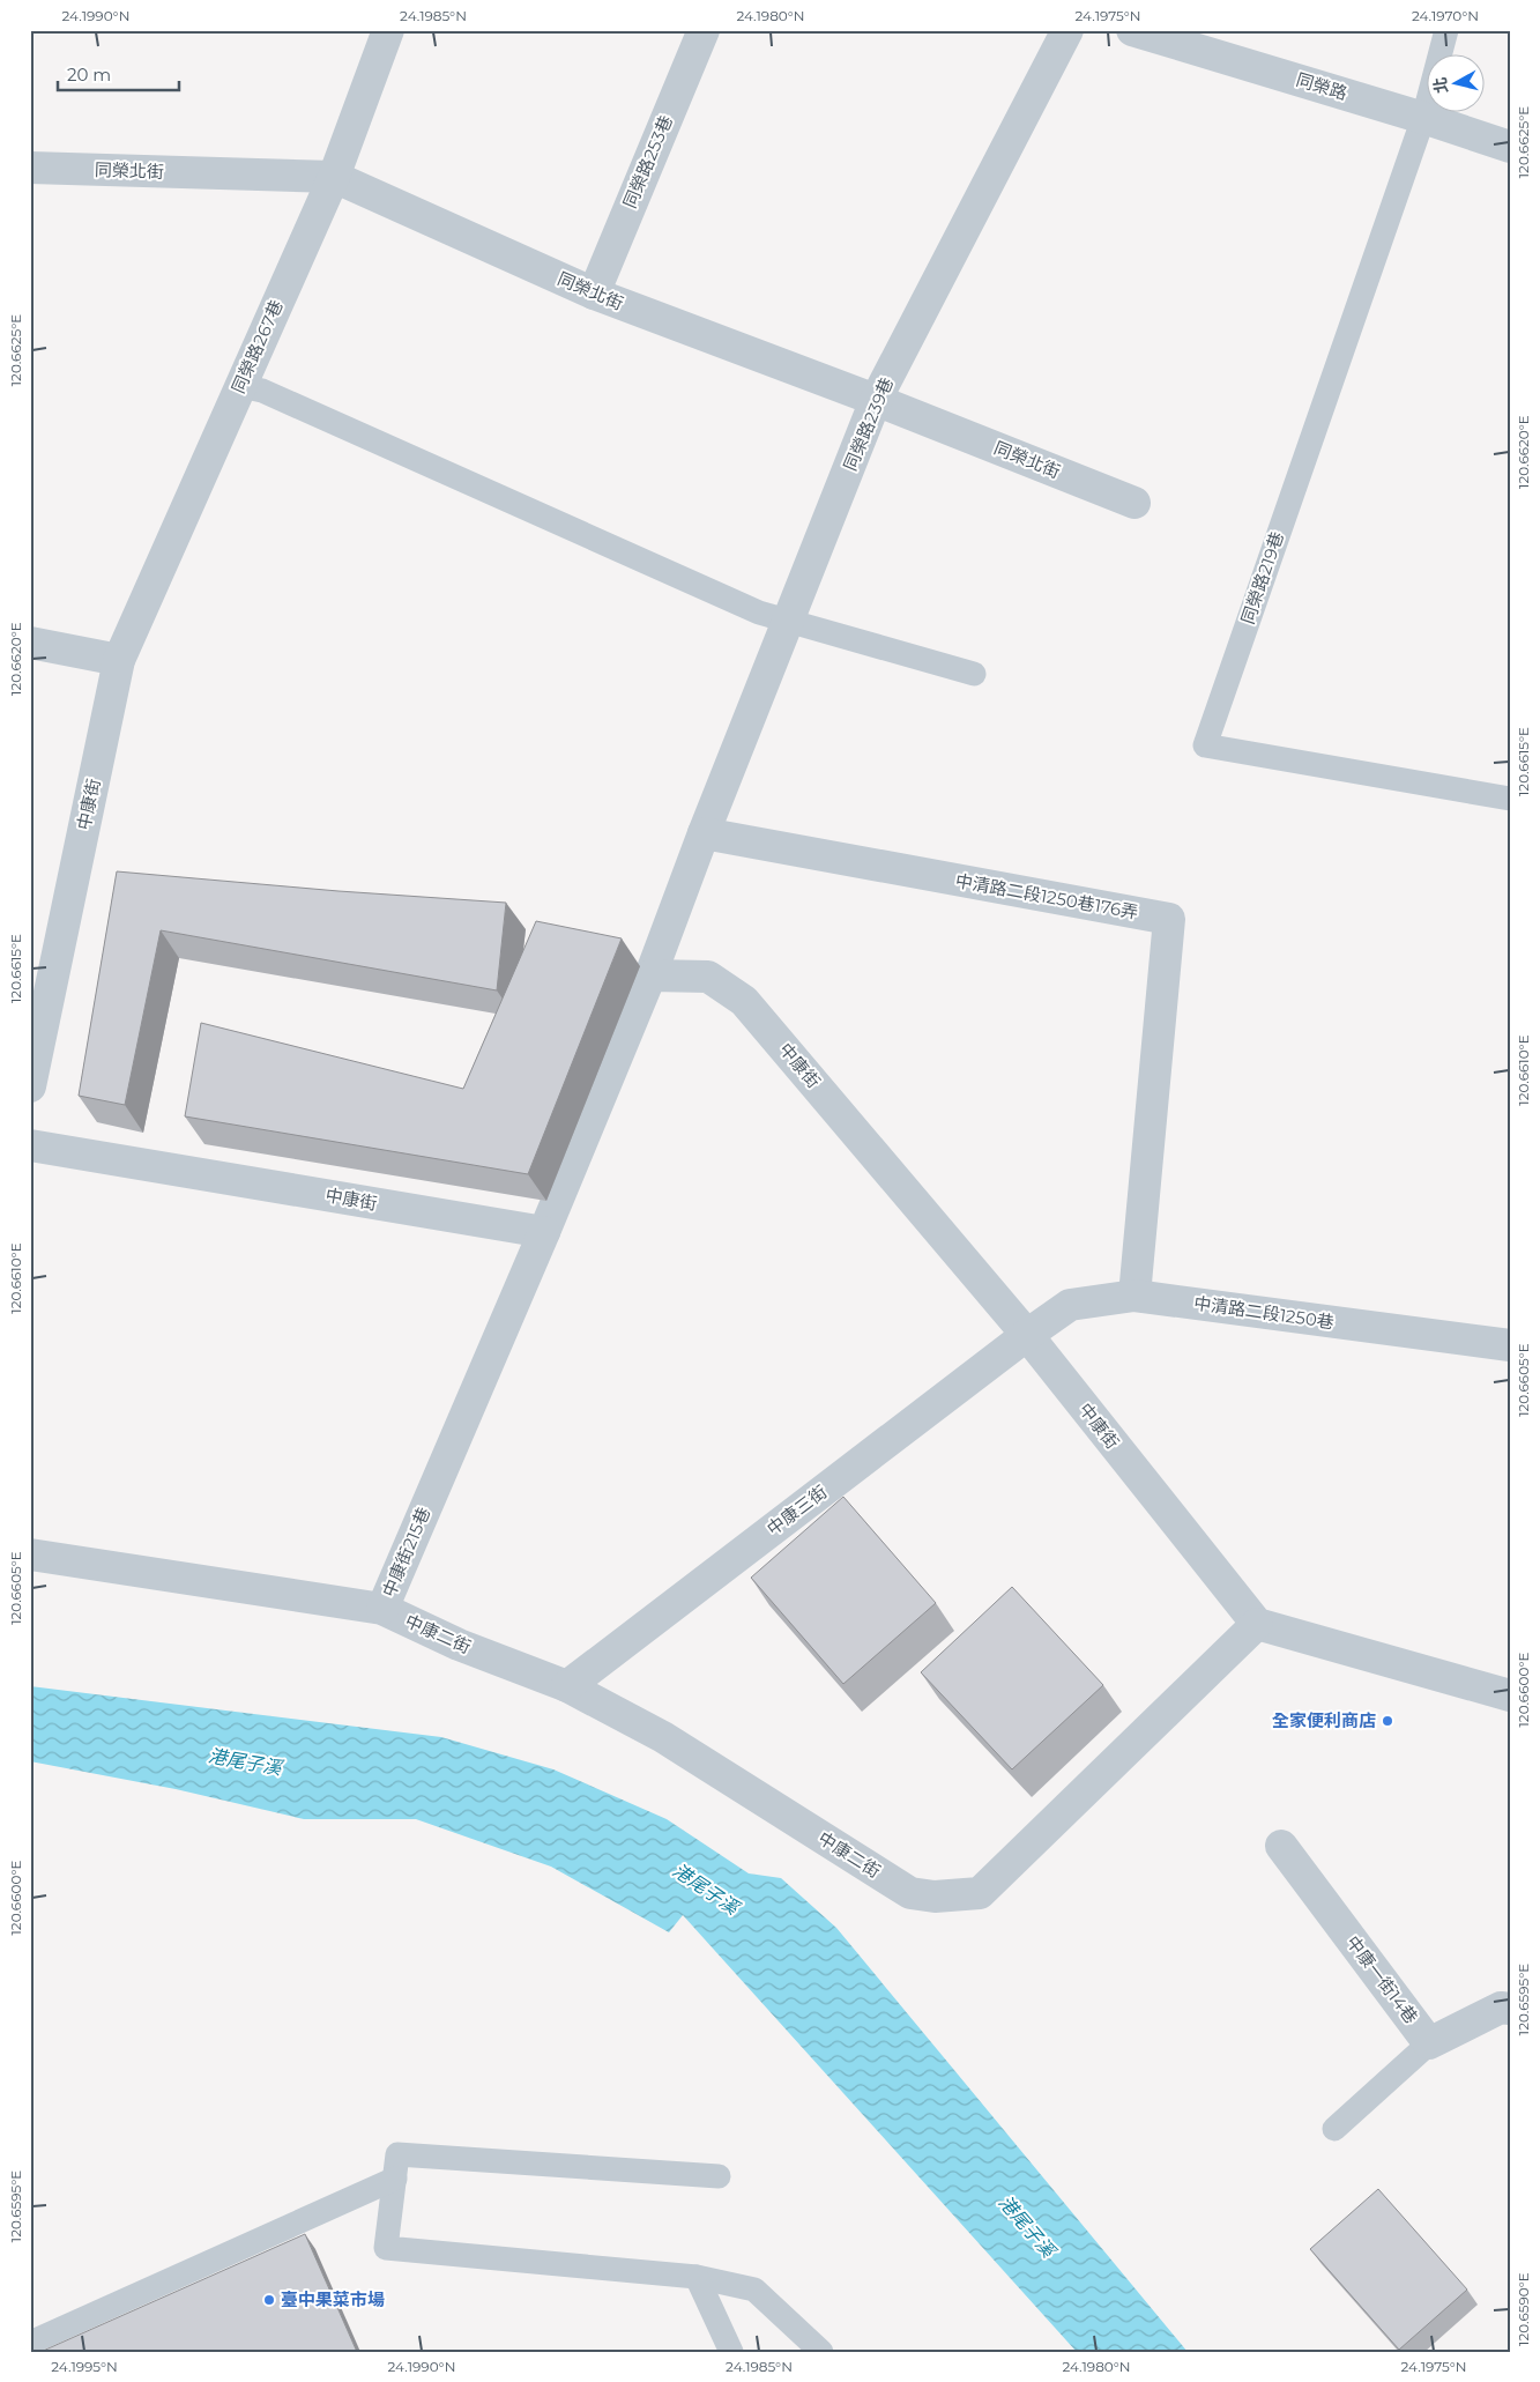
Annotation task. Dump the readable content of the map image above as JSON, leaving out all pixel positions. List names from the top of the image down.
{
  "streets": {
    "street": [
      "同榮路",
      "同榮路253巷",
      "同榮北街",
      "同榮路267巷",
      "同榮路239巷",
      "中康街",
      "中清路二段1250巷176弄",
      "中清路二段1250巷",
      "中康三街",
      "中康街215巷",
      "中康二街",
      "中康一街14巷"
    ],
    "lane": ["同榮路219巷"]
  },
  "crossings": [
    ["同榮路", "同榮路219巷"],
    ["同榮路253巷", "同榮北街"],
    ["同榮北街", "同榮路267巷"],
    ["同榮北街", "同榮路239巷"],
    ["同榮路267巷", "中康街"],
    ["同榮路239巷", "中清路二段1250巷176弄"],
    ["中康街", "中清路二段1250巷"],
    ["中康街", "中康三街"],
    ["中康街", "中康街215巷"],
    ["中康街", "中康二街"],
    ["中清路二段1250巷176弄", "中清路二段1250巷"],
    ["中清路二段1250巷", "中康三街"],
    ["中康三街", "中康二街"],
    ["中康街215巷", "中康二街"]
  ],
  "water": ["港尾子溪"],
  "places": ["全家便利商店", "臺中果菜市場"],
  "scale_bar": "20 m",
  "north": "left",
  "coordinates": [
    "24.1990°N",
    "24.1985°N",
    "24.1980°N",
    "24.1975°N",
    "24.1970°N",
    "120.6625°E",
    "120.6620°E",
    "120.6615°E",
    "120.6610°E",
    "120.6605°E",
    "120.6600°E",
    "120.6595°E",
    "120.6590°E",
    "24.1995°N"
  ]
}
